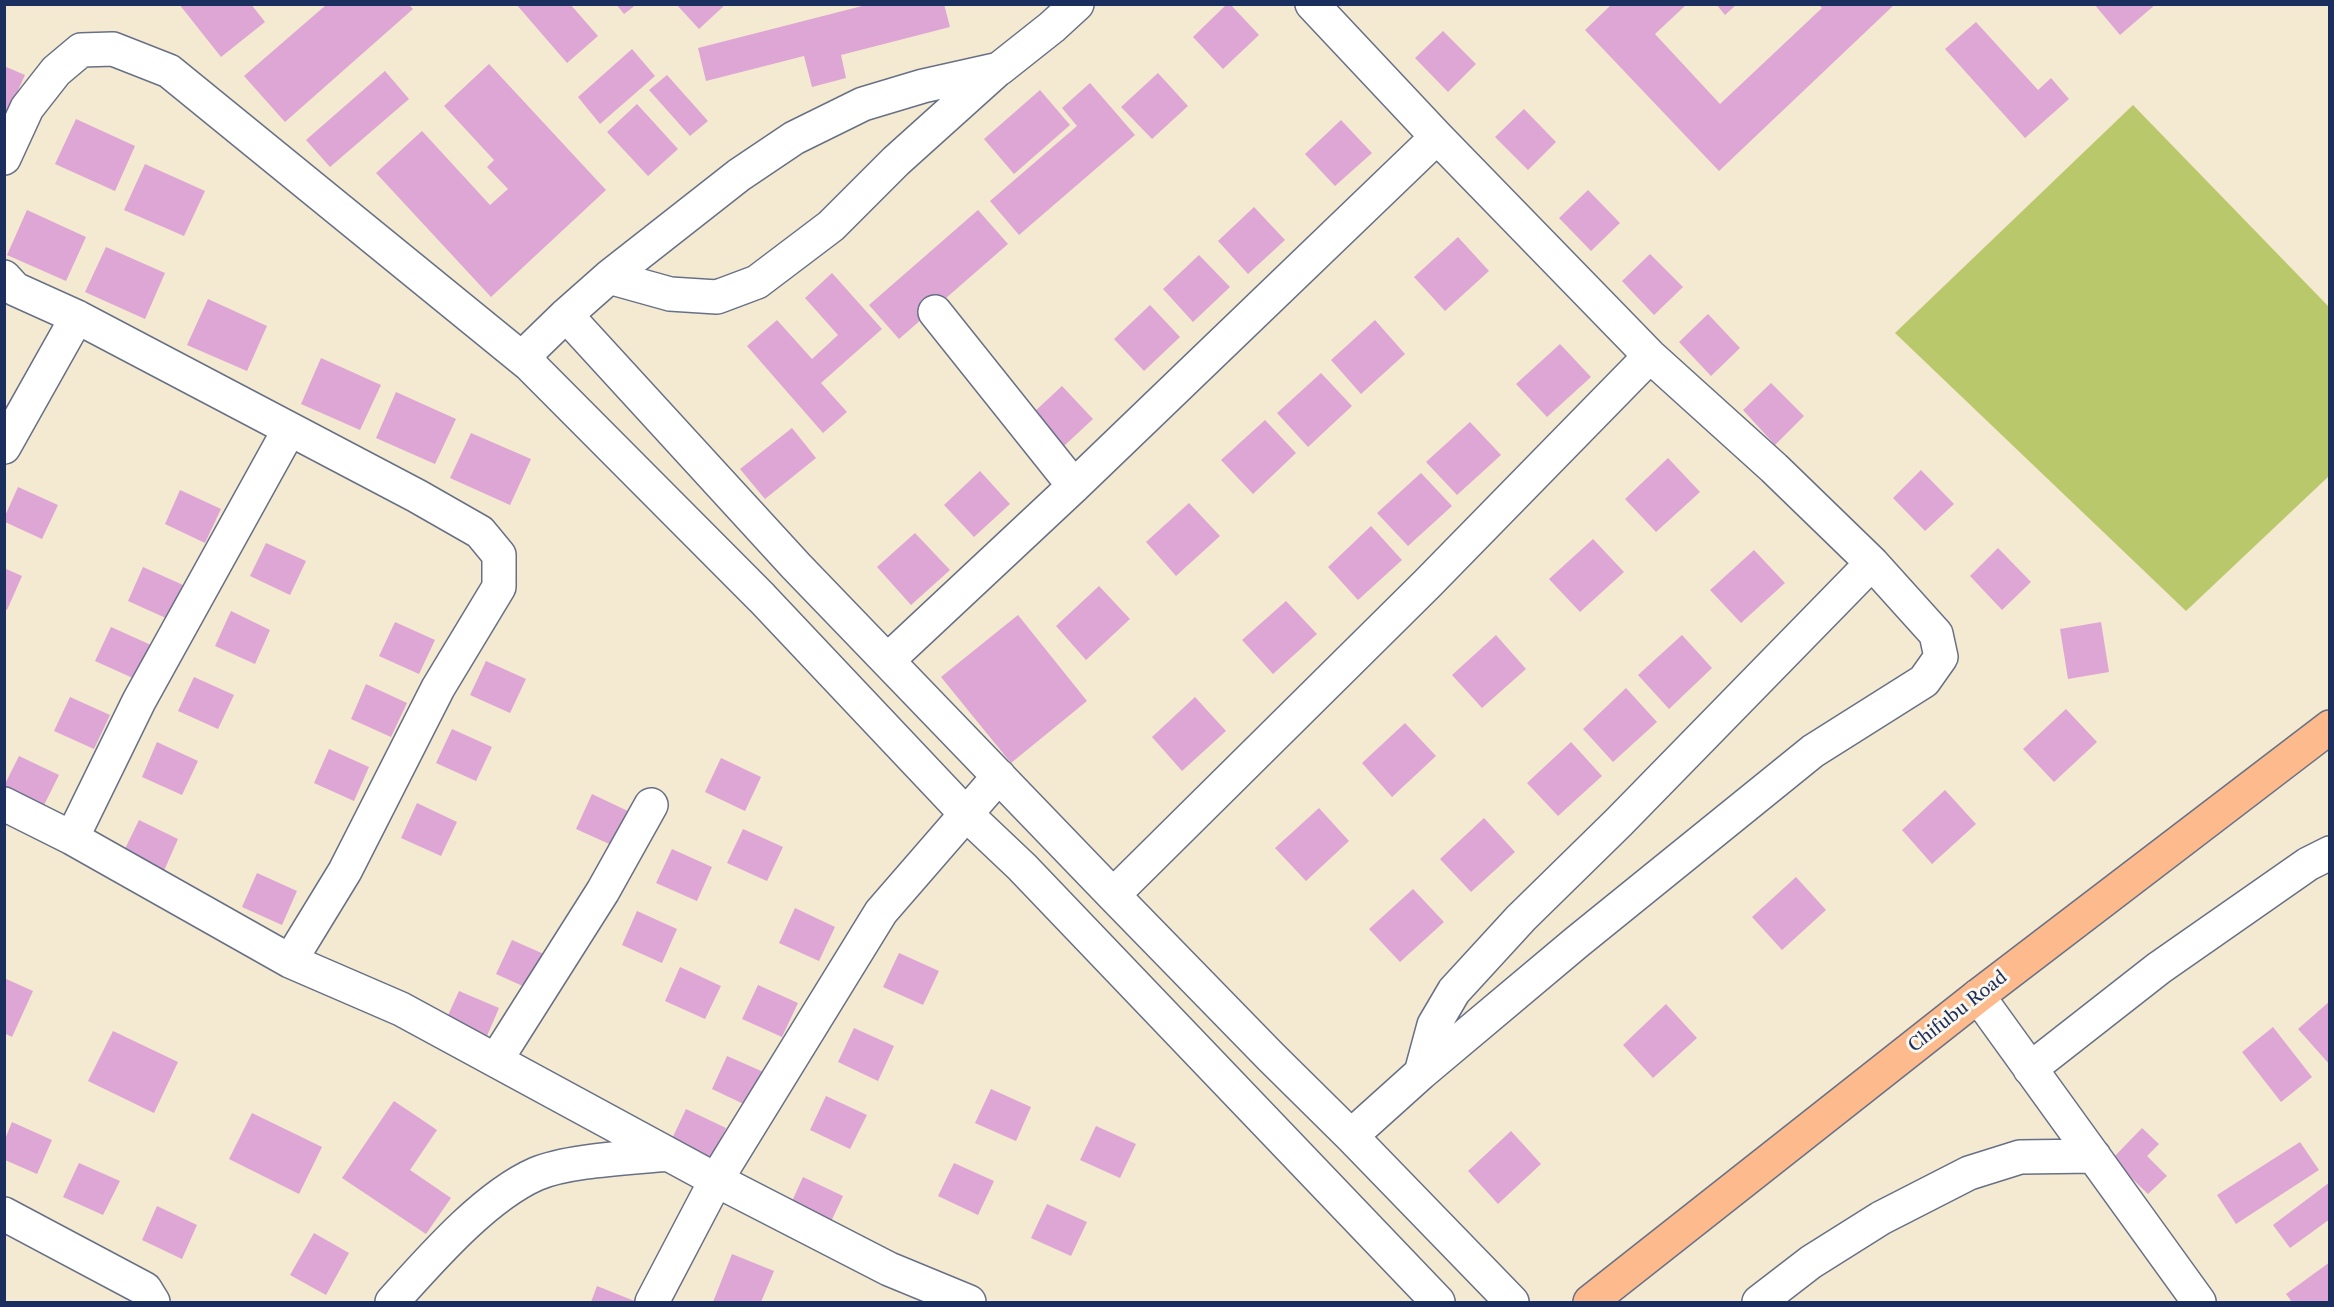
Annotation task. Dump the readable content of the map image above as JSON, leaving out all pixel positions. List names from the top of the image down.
{
  "streets": {
    "main road": ["Chifubu Road"]
  }
}
